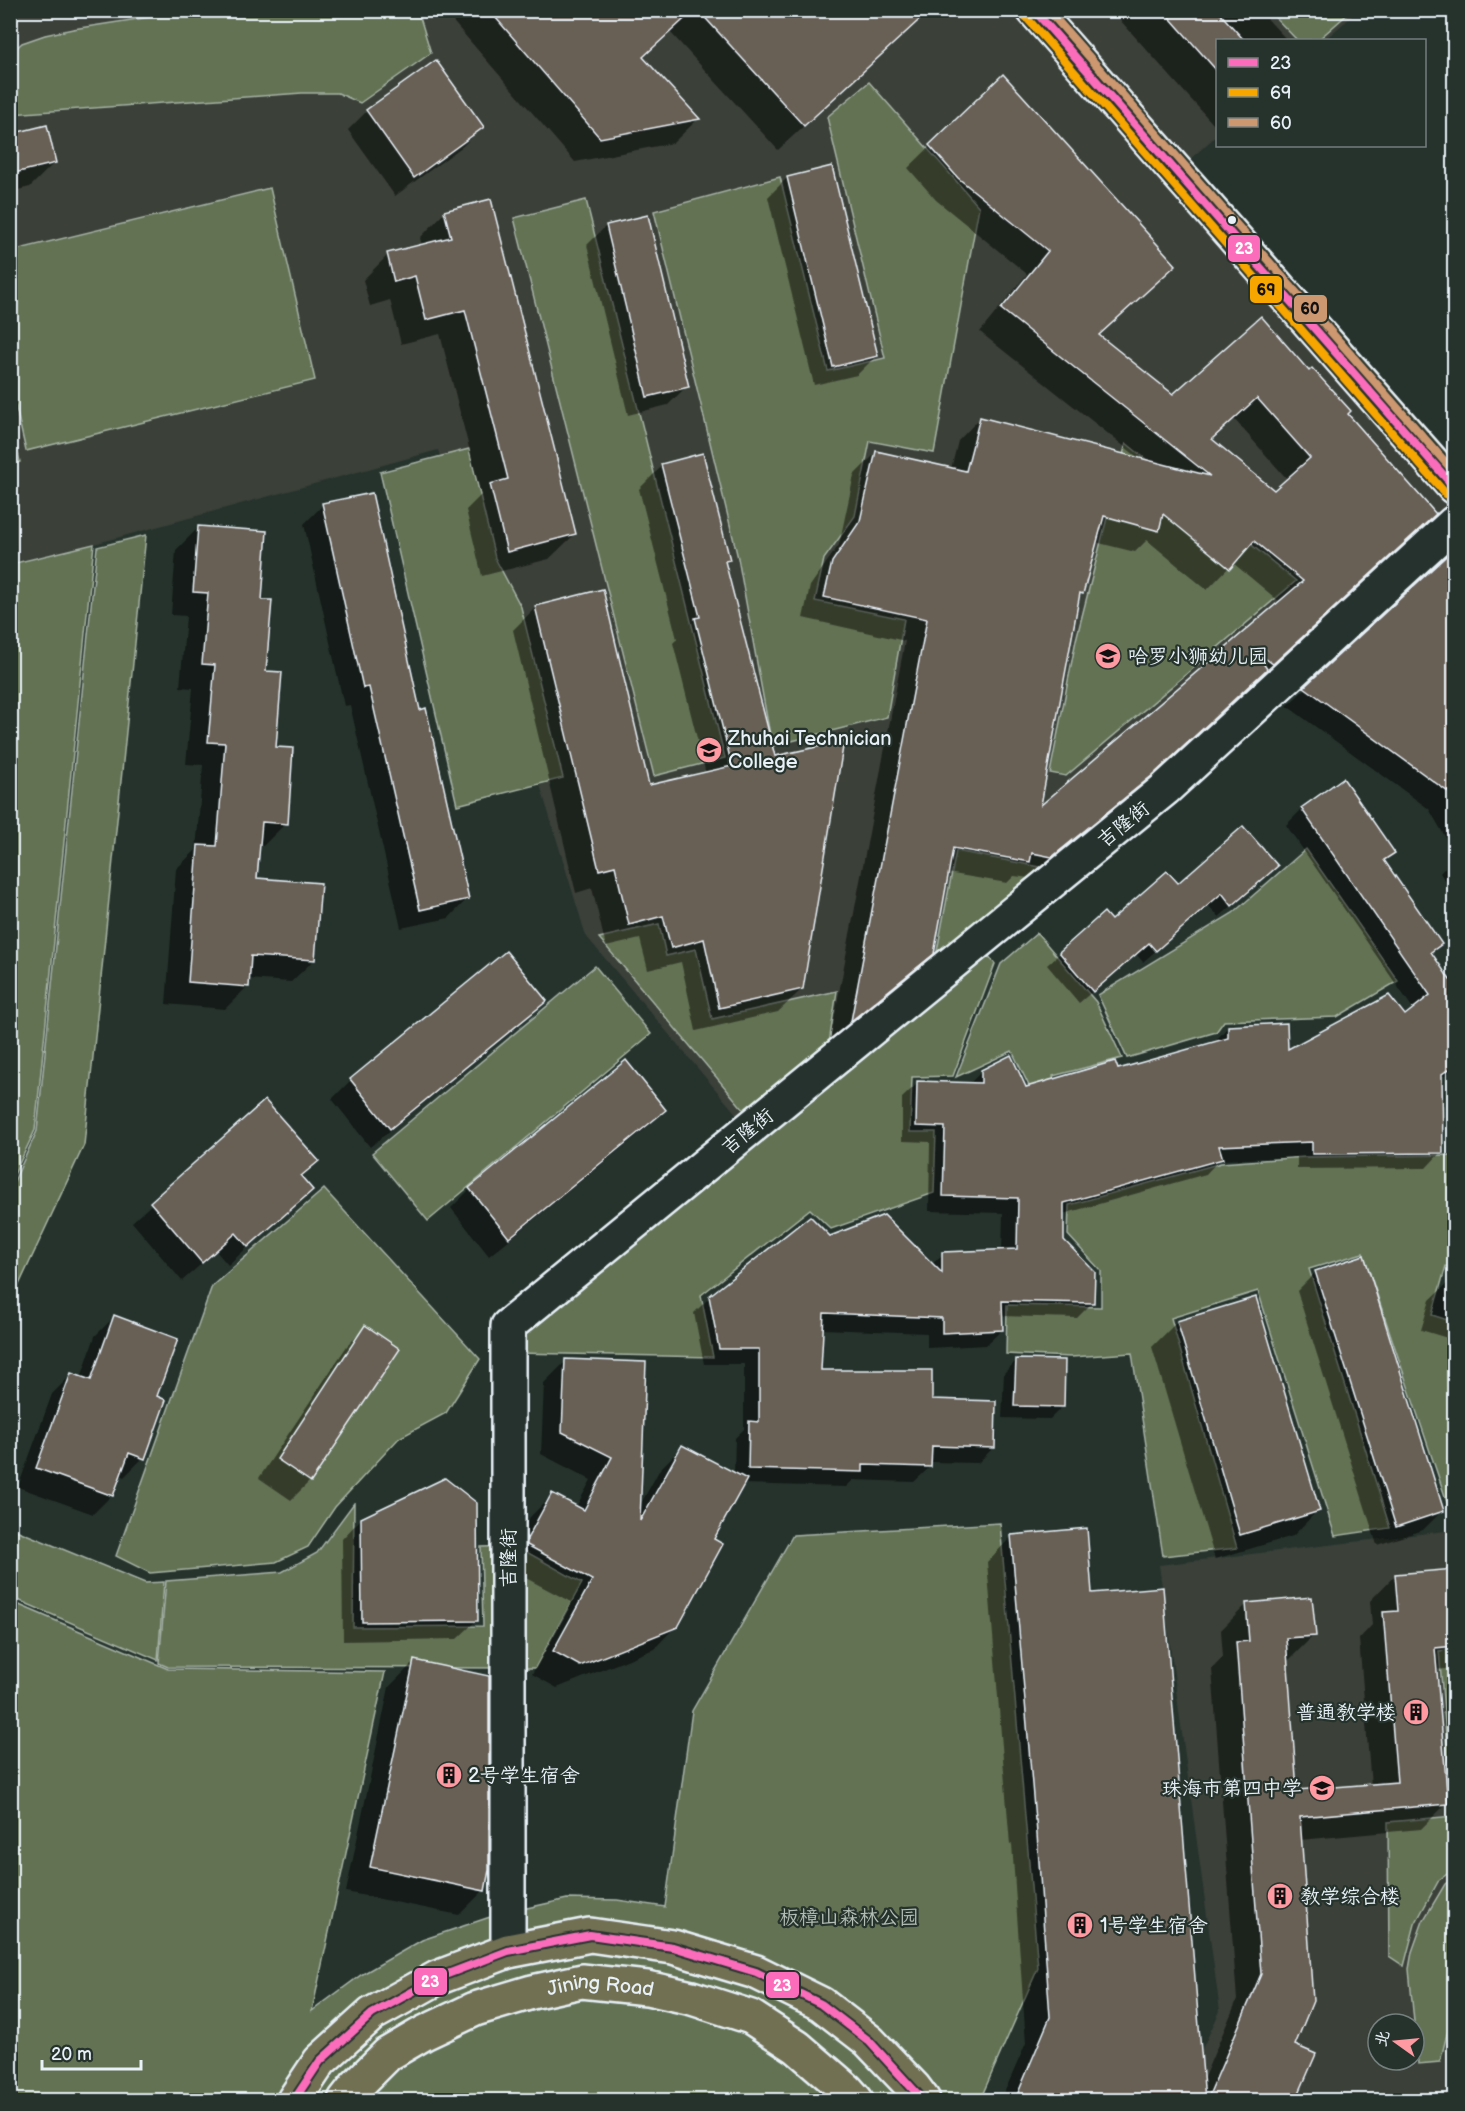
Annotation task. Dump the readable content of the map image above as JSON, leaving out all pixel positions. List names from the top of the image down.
{
  "streets": {
    "main road": ["Jining Road"],
    "lane": ["吉隆街"]
  },
  "parks": ["板樟山森林公园"],
  "places": {
    "school or university": ["哈罗小狮幼儿园", "Zhuhai Technician College", "珠海市第四中学"],
    "building": [
      "普通教学楼",
      "2号学生宿舍",
      "教学综合楼",
      "1号学生宿舍"
    ]
  },
  "lines": ["transit line 23", "transit line 60", "transit line 69"],
  "legend": ["23", "69", "60"],
  "scale_bar": "20 m",
  "north": "left"
}
